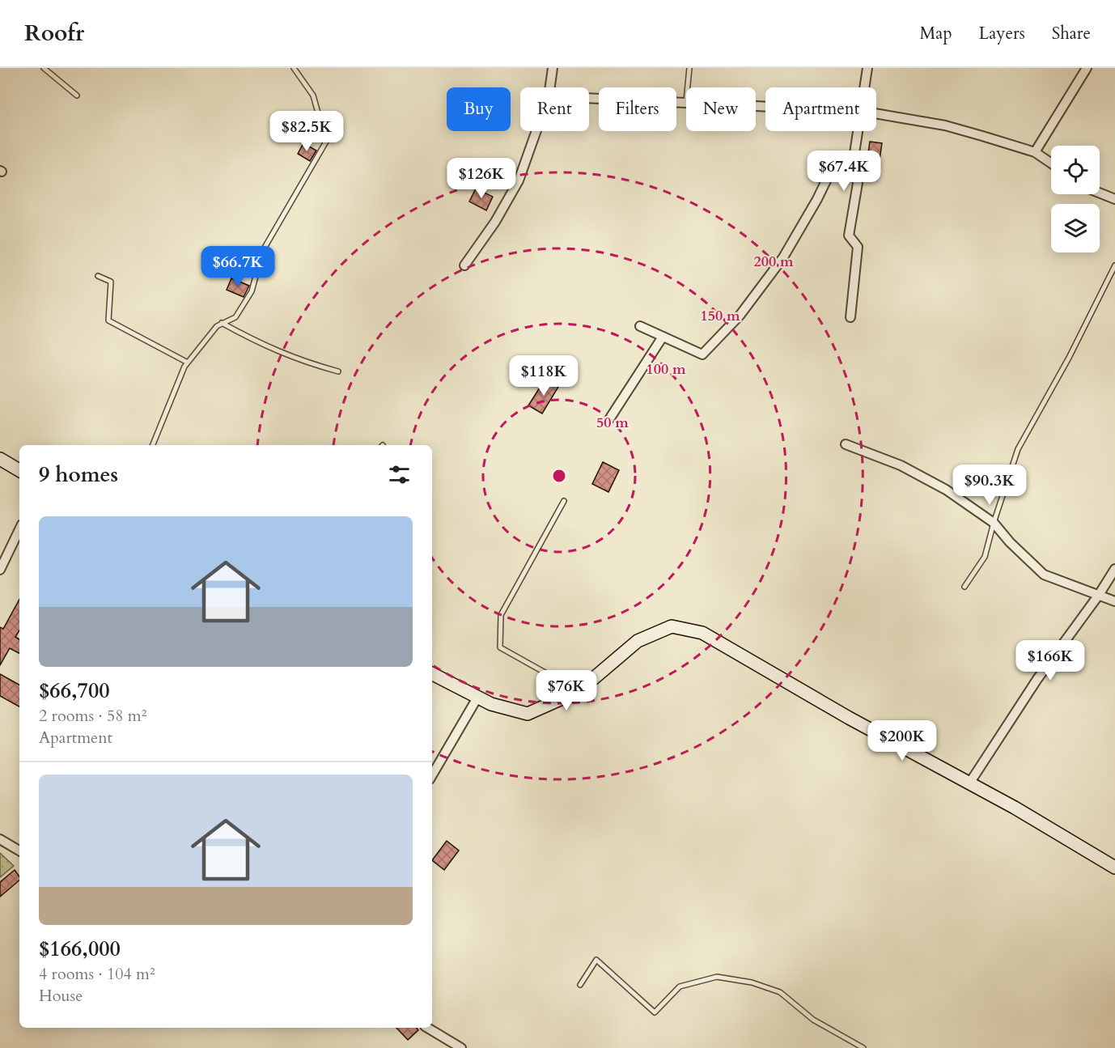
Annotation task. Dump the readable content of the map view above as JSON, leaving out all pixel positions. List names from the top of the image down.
{
  "page": {
    "header": "Roofr",
    "nav": ["Map", "Layers", "Share"],
    "chip": [
      "Buy",
      "Rent",
      "Filters",
      "New",
      "Apartment"
    ],
    "price": [
      "$82.5K",
      "$67.4K",
      "$126K",
      "$66.7K",
      "$118K",
      "$90.3K",
      "$166K",
      "$76K",
      "$200K"
    ],
    "heading": "9 homes",
    "list": [
      {
        "name": "$66,700",
        "note": "2 rooms · 58 m² · Apartment"
      },
      {
        "name": "$166,000",
        "note": "4 rooms · 104 m² · House"
      }
    ]
  },
  "rings": [
    "200 m",
    "150 m",
    "100 m",
    "50 m"
  ]
}
